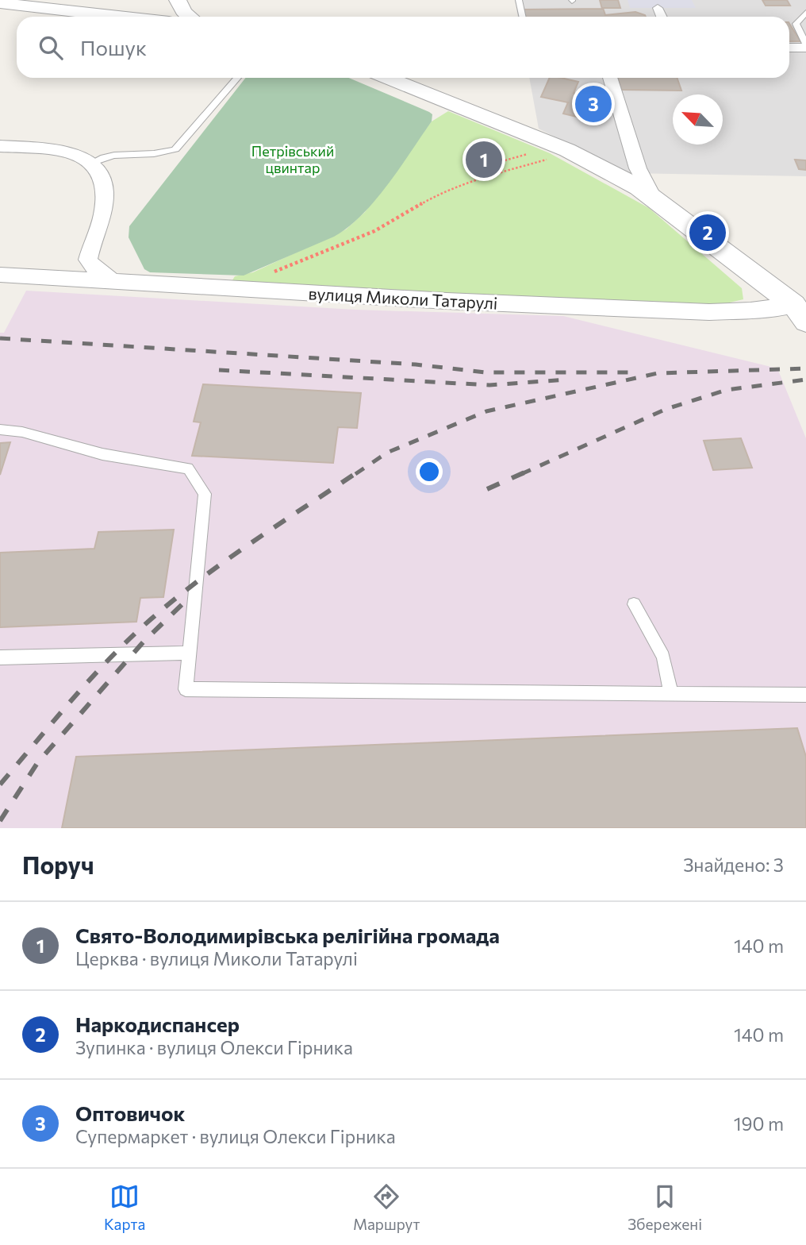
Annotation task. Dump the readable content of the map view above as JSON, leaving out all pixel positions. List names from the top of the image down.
{
  "streets": {
    "street": ["вулиця Миколи Татарулі"]
  },
  "parks": ["Петрівський цвинтар"],
  "north": "top left",
  "page": {
    "search": "Пошук",
    "pins": ["3", "1", "2"],
    "heading": ["Поруч", "Знайдено: 3"],
    "list": [
      {
        "mark": "1",
        "name": "Свято-Володимирівська релігійна громада",
        "note": "Церква · вулиця Миколи Татарулі",
        "value": "140 m"
      },
      {
        "mark": "2",
        "name": "Наркодиспансер",
        "note": "Зупинка · вулиця Олекси Гірника",
        "value": "140 m"
      },
      {
        "mark": "3",
        "name": "Оптовичок",
        "note": "Супермаркет · вулиця Олекси Гірника",
        "value": "190 m"
      }
    ],
    "nav": ["Карта", "Маршрут", "Збережені"]
  }
}
